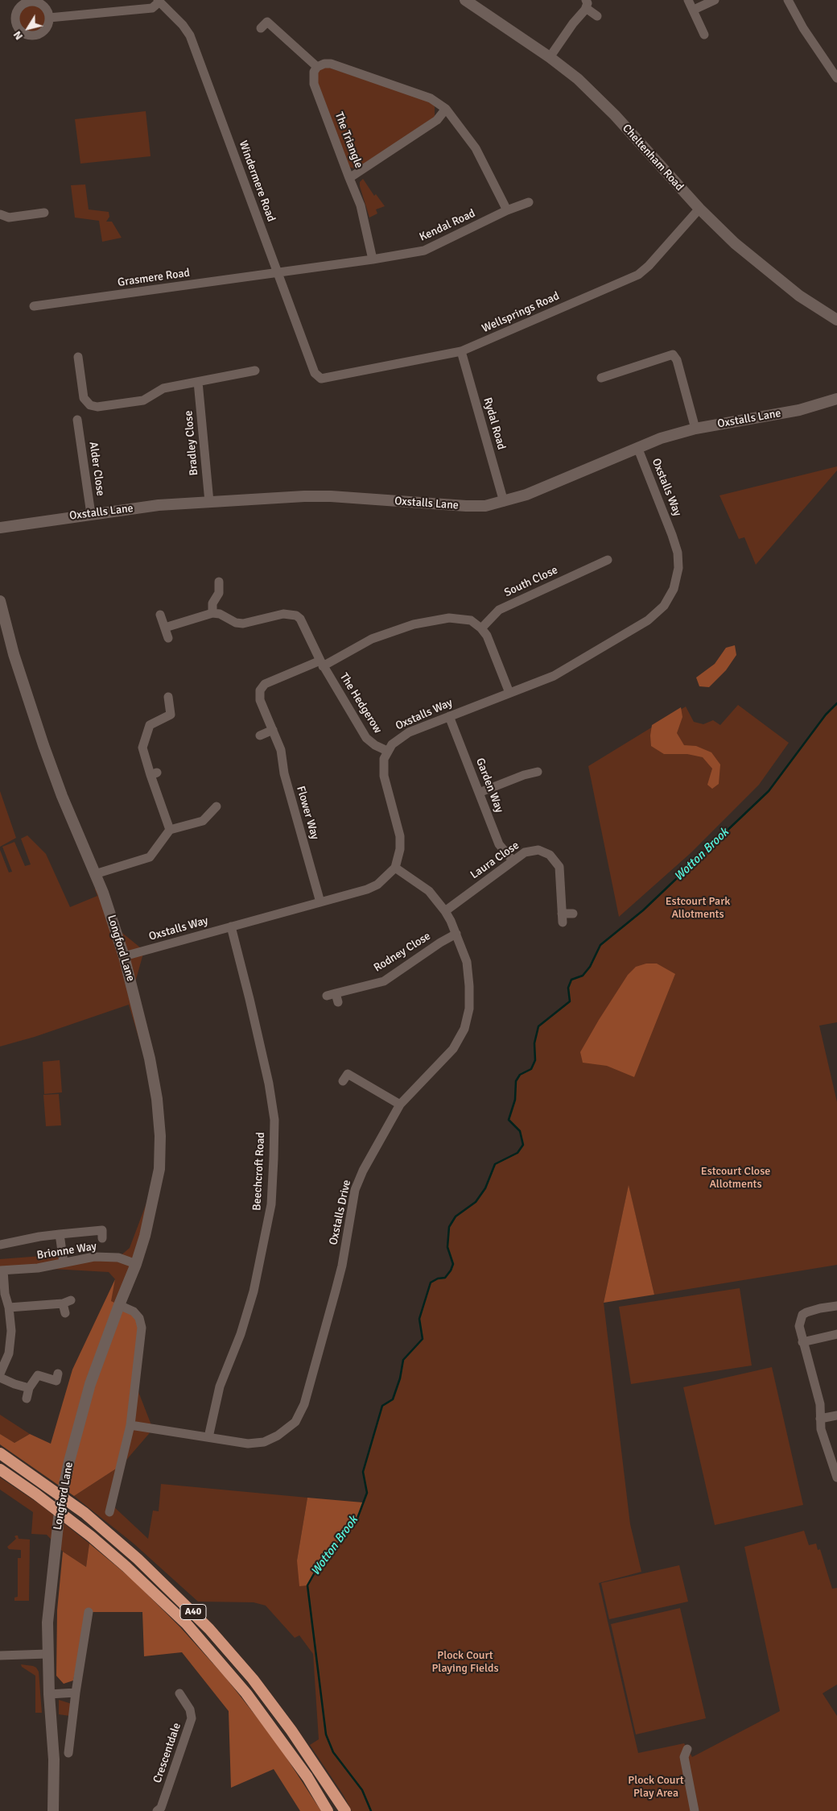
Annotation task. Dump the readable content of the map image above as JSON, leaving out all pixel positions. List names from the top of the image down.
{
  "streets": {
    "highway": ["A40"],
    "street": [
      "The Triangle",
      "Cheltenham Road",
      "Windermere Road",
      "Kendal Road",
      "Grasmere Road",
      "Wellsprings Road",
      "Oxstalls Lane",
      "Rydal Road",
      "Bradley Close",
      "Alder Close",
      "Oxstalls Way",
      "South Close",
      "The Hedgerow",
      "Garden Way",
      "Flower Way",
      "Laura Close",
      "Longford Lane",
      "Rodney Close",
      "Beechcroft Road",
      "Oxstalls Drive",
      "Brionne Way",
      "Crescentdale"
    ]
  },
  "crossings": [
    ["Cheltenham Road", "Wellsprings Road"],
    ["Windermere Road", "Kendal Road"],
    ["Windermere Road", "Grasmere Road"],
    ["Windermere Road", "Wellsprings Road"],
    ["Kendal Road", "Grasmere Road"],
    ["Wellsprings Road", "Rydal Road"],
    ["Oxstalls Lane", "Rydal Road"],
    ["Oxstalls Lane", "Bradley Close"],
    ["Oxstalls Lane", "Alder Close"],
    ["Oxstalls Lane", "Oxstalls Way"],
    ["Oxstalls Way", "The Hedgerow"],
    ["Oxstalls Way", "Garden Way"],
    ["Oxstalls Way", "Flower Way"],
    ["Oxstalls Way", "Longford Lane"],
    ["Oxstalls Way", "Beechcroft Road"],
    ["Oxstalls Way", "Oxstalls Drive"],
    ["The Hedgerow", "Flower Way"],
    ["Garden Way", "Laura Close"],
    ["Laura Close", "Oxstalls Drive"],
    ["Longford Lane", "Brionne Way"],
    ["Rodney Close", "Oxstalls Drive"],
    ["Beechcroft Road", "Oxstalls Drive"]
  ],
  "water": ["Wotton Brook"],
  "parks": [
    "Estcourt Park Allotments",
    "Estcourt Close Allotments",
    "Plock Court Playing Fields",
    "Plock Court Play Area"
  ],
  "north": "bottom left"
}
